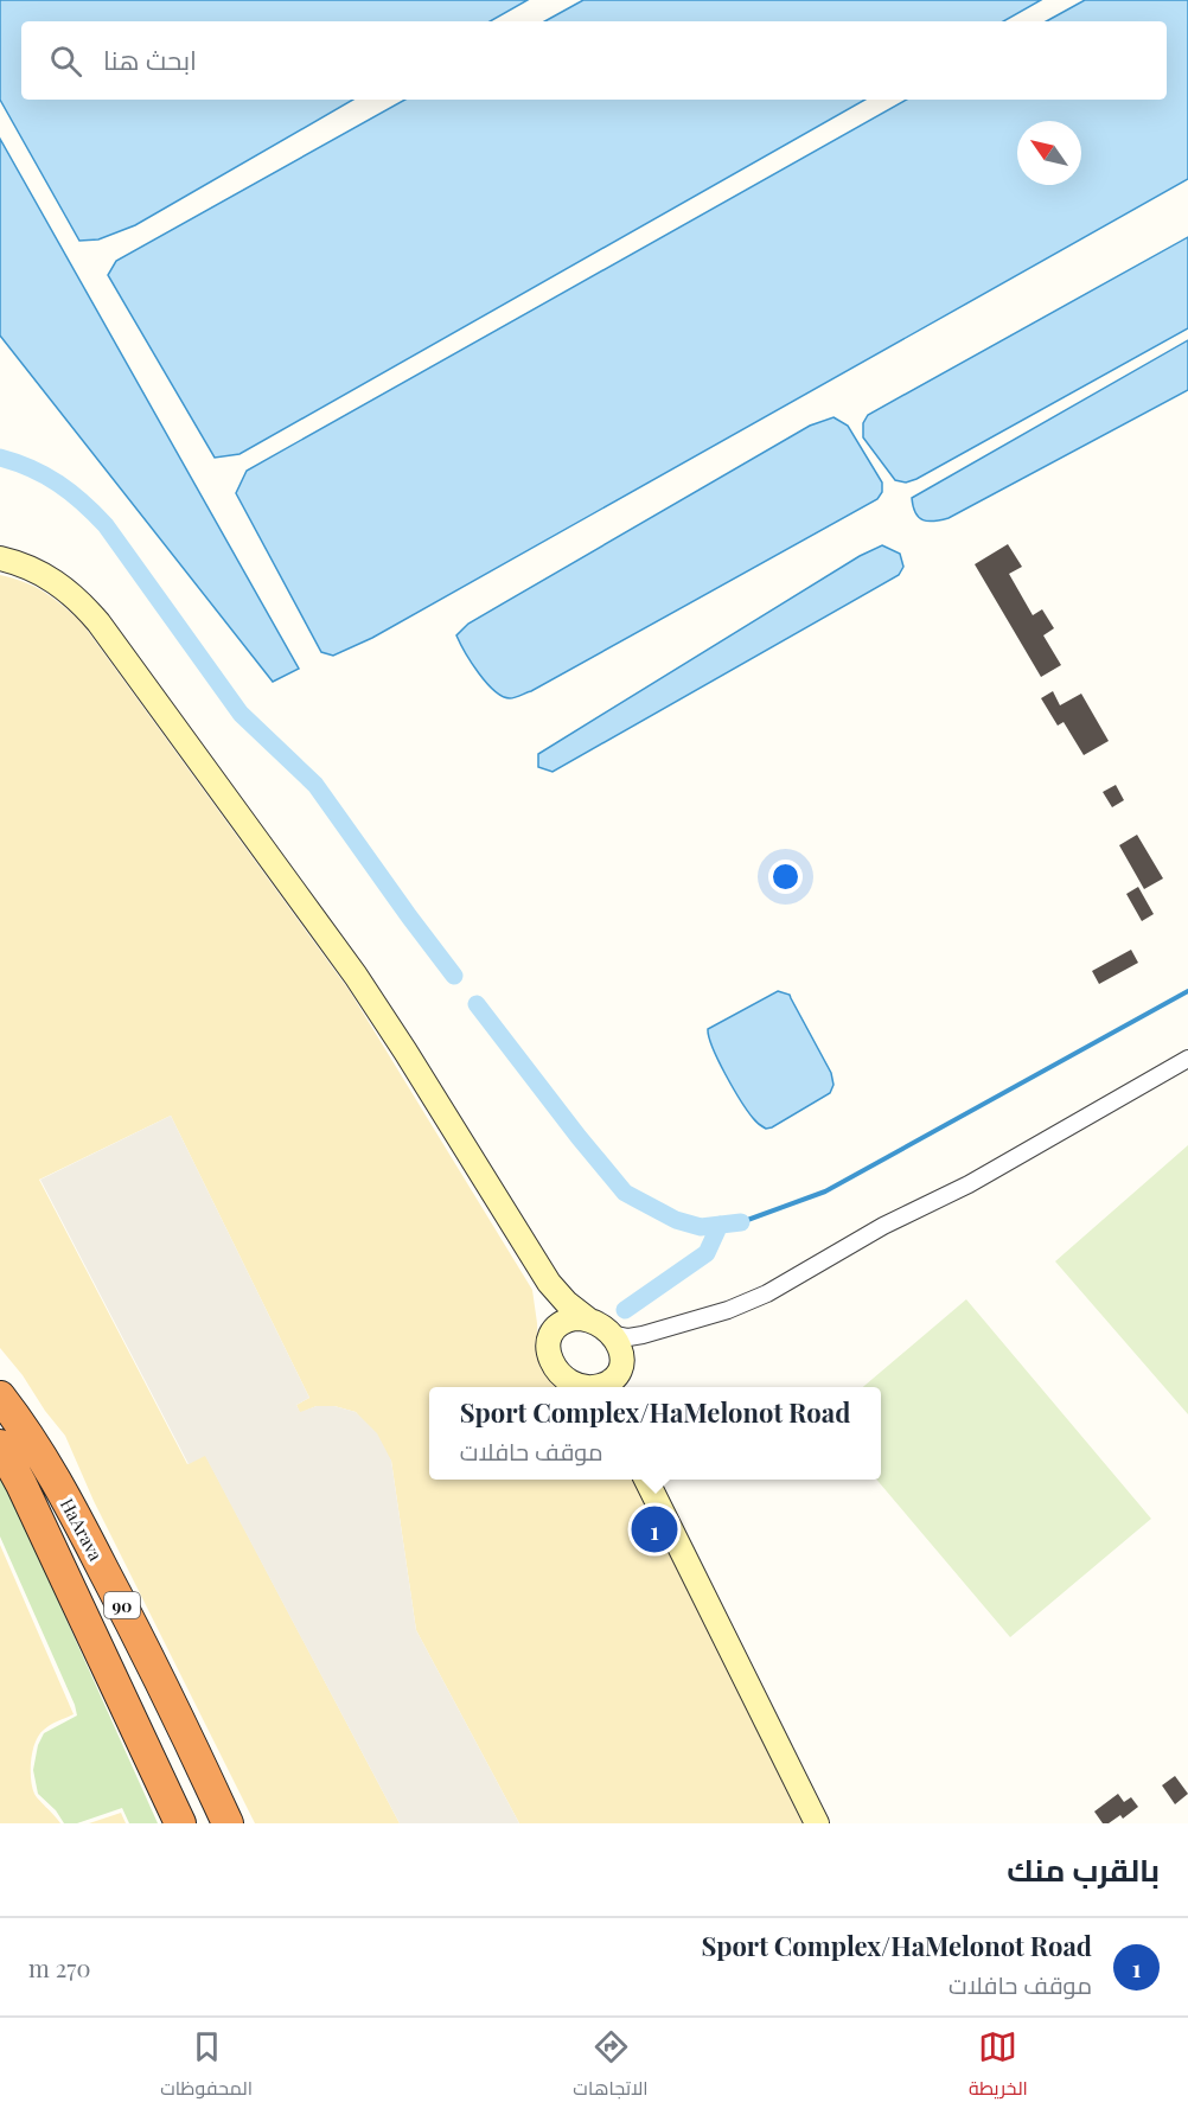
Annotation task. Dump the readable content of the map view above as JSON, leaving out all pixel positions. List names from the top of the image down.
{
  "streets": {
    "highway": ["HaArava", "90"]
  },
  "north": "top left",
  "page": {
    "search": "ابحث هنا",
    "popup": ["Sport Complex/HaMelonot Road", "موقف حافلات"],
    "pins": "1",
    "heading": "بالقرب منك",
    "list": [
      {
        "mark": "1",
        "name": "Sport Complex/HaMelonot Road",
        "note": "موقف حافلات",
        "value": "270 m"
      }
    ],
    "nav": ["الخريطة", "الاتجاهات", "المحفوظات"]
  }
}
